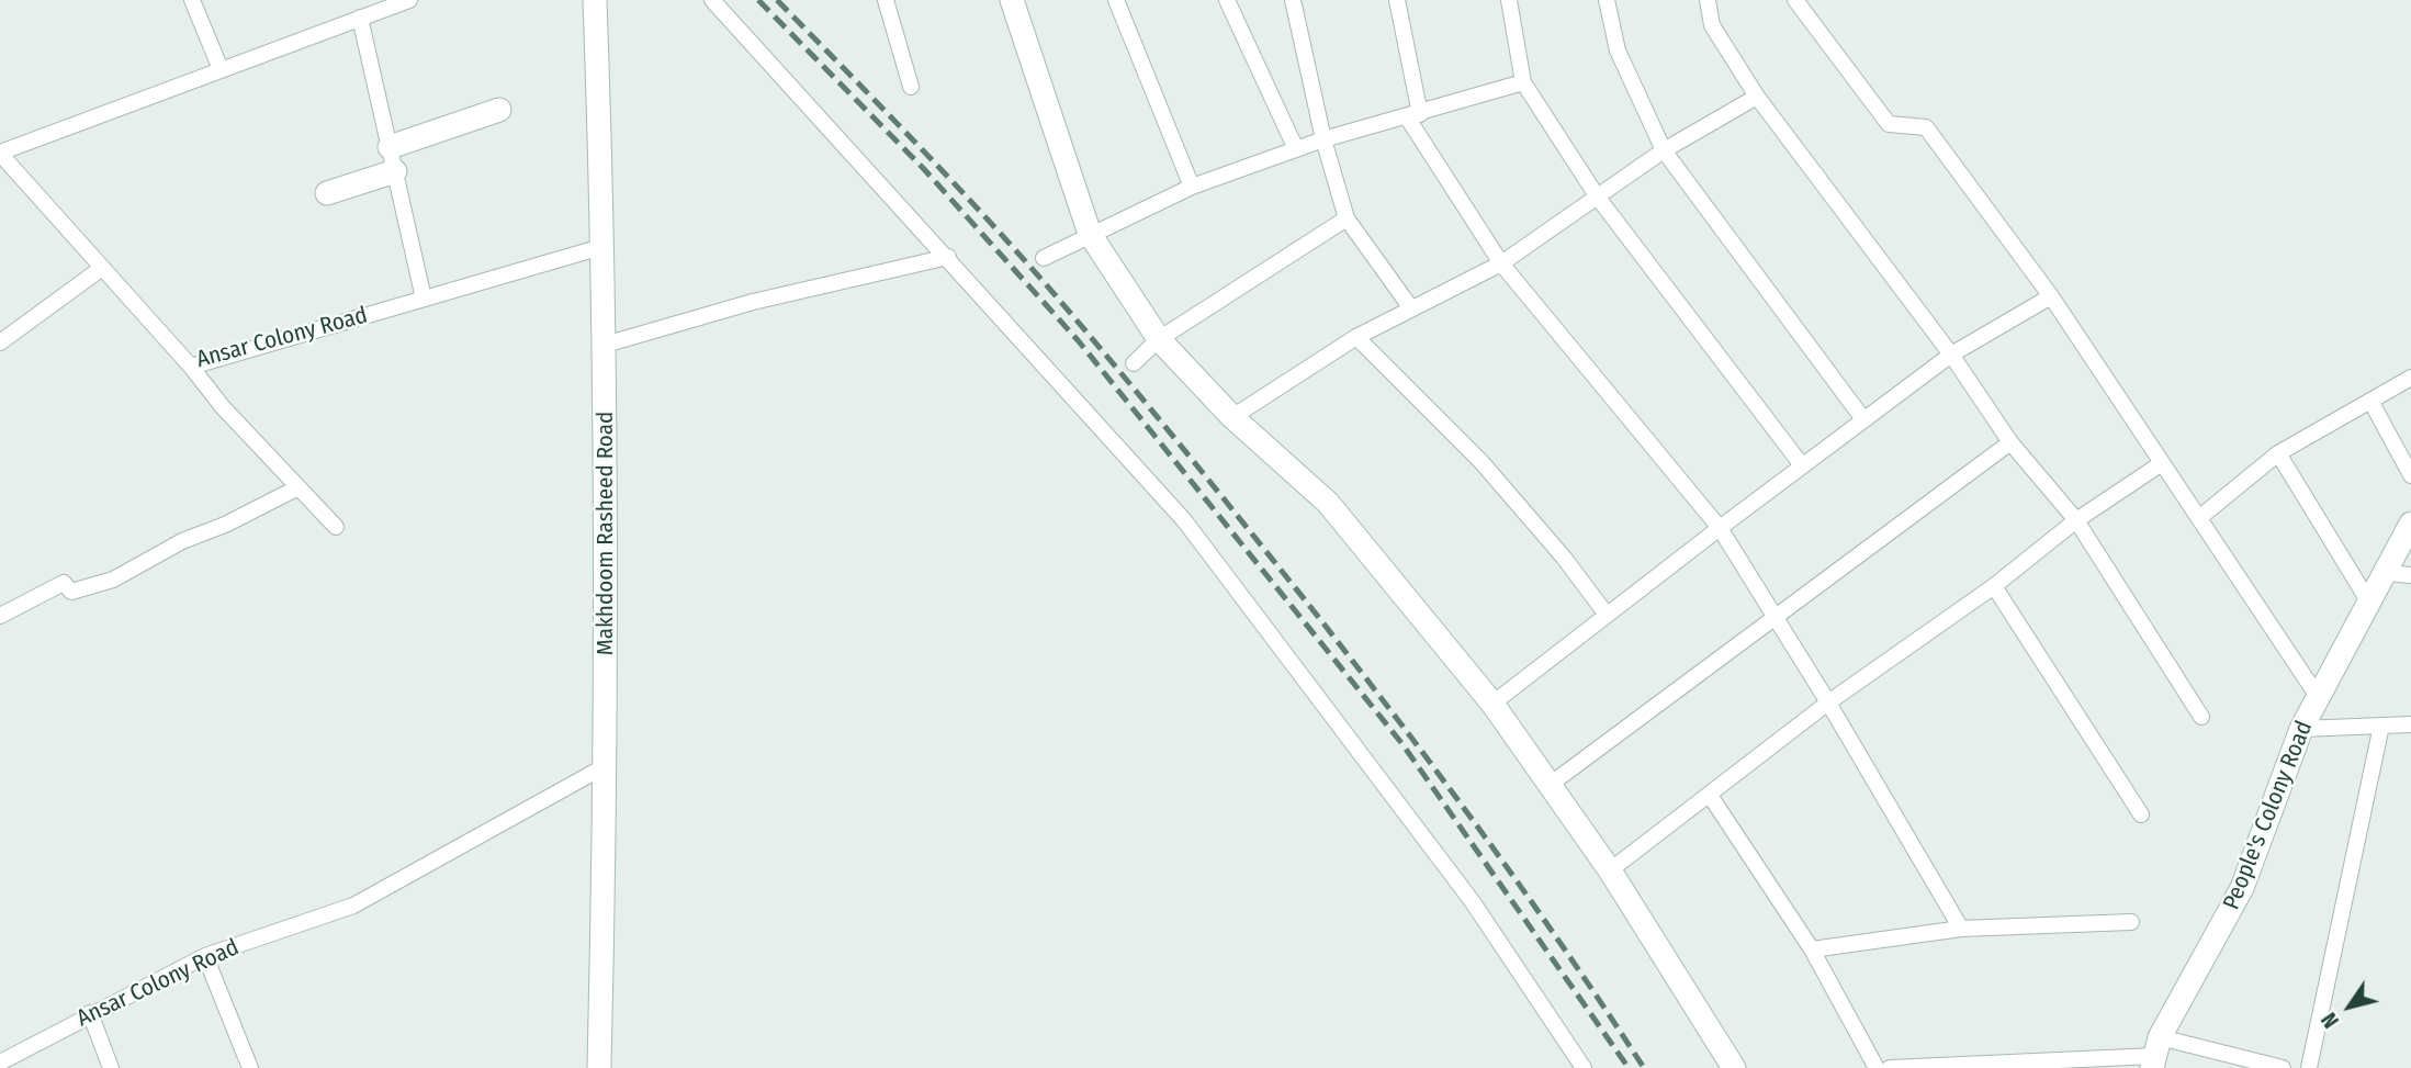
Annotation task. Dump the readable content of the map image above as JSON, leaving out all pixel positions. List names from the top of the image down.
{
  "streets": {
    "street": ["Ansar Colony Road", "Makhdoom Rasheed Road", "People's Colony Road"]
  },
  "crossings": [
    ["Ansar Colony Road", "Makhdoom Rasheed Road"]
  ],
  "north": "bottom left"
}
